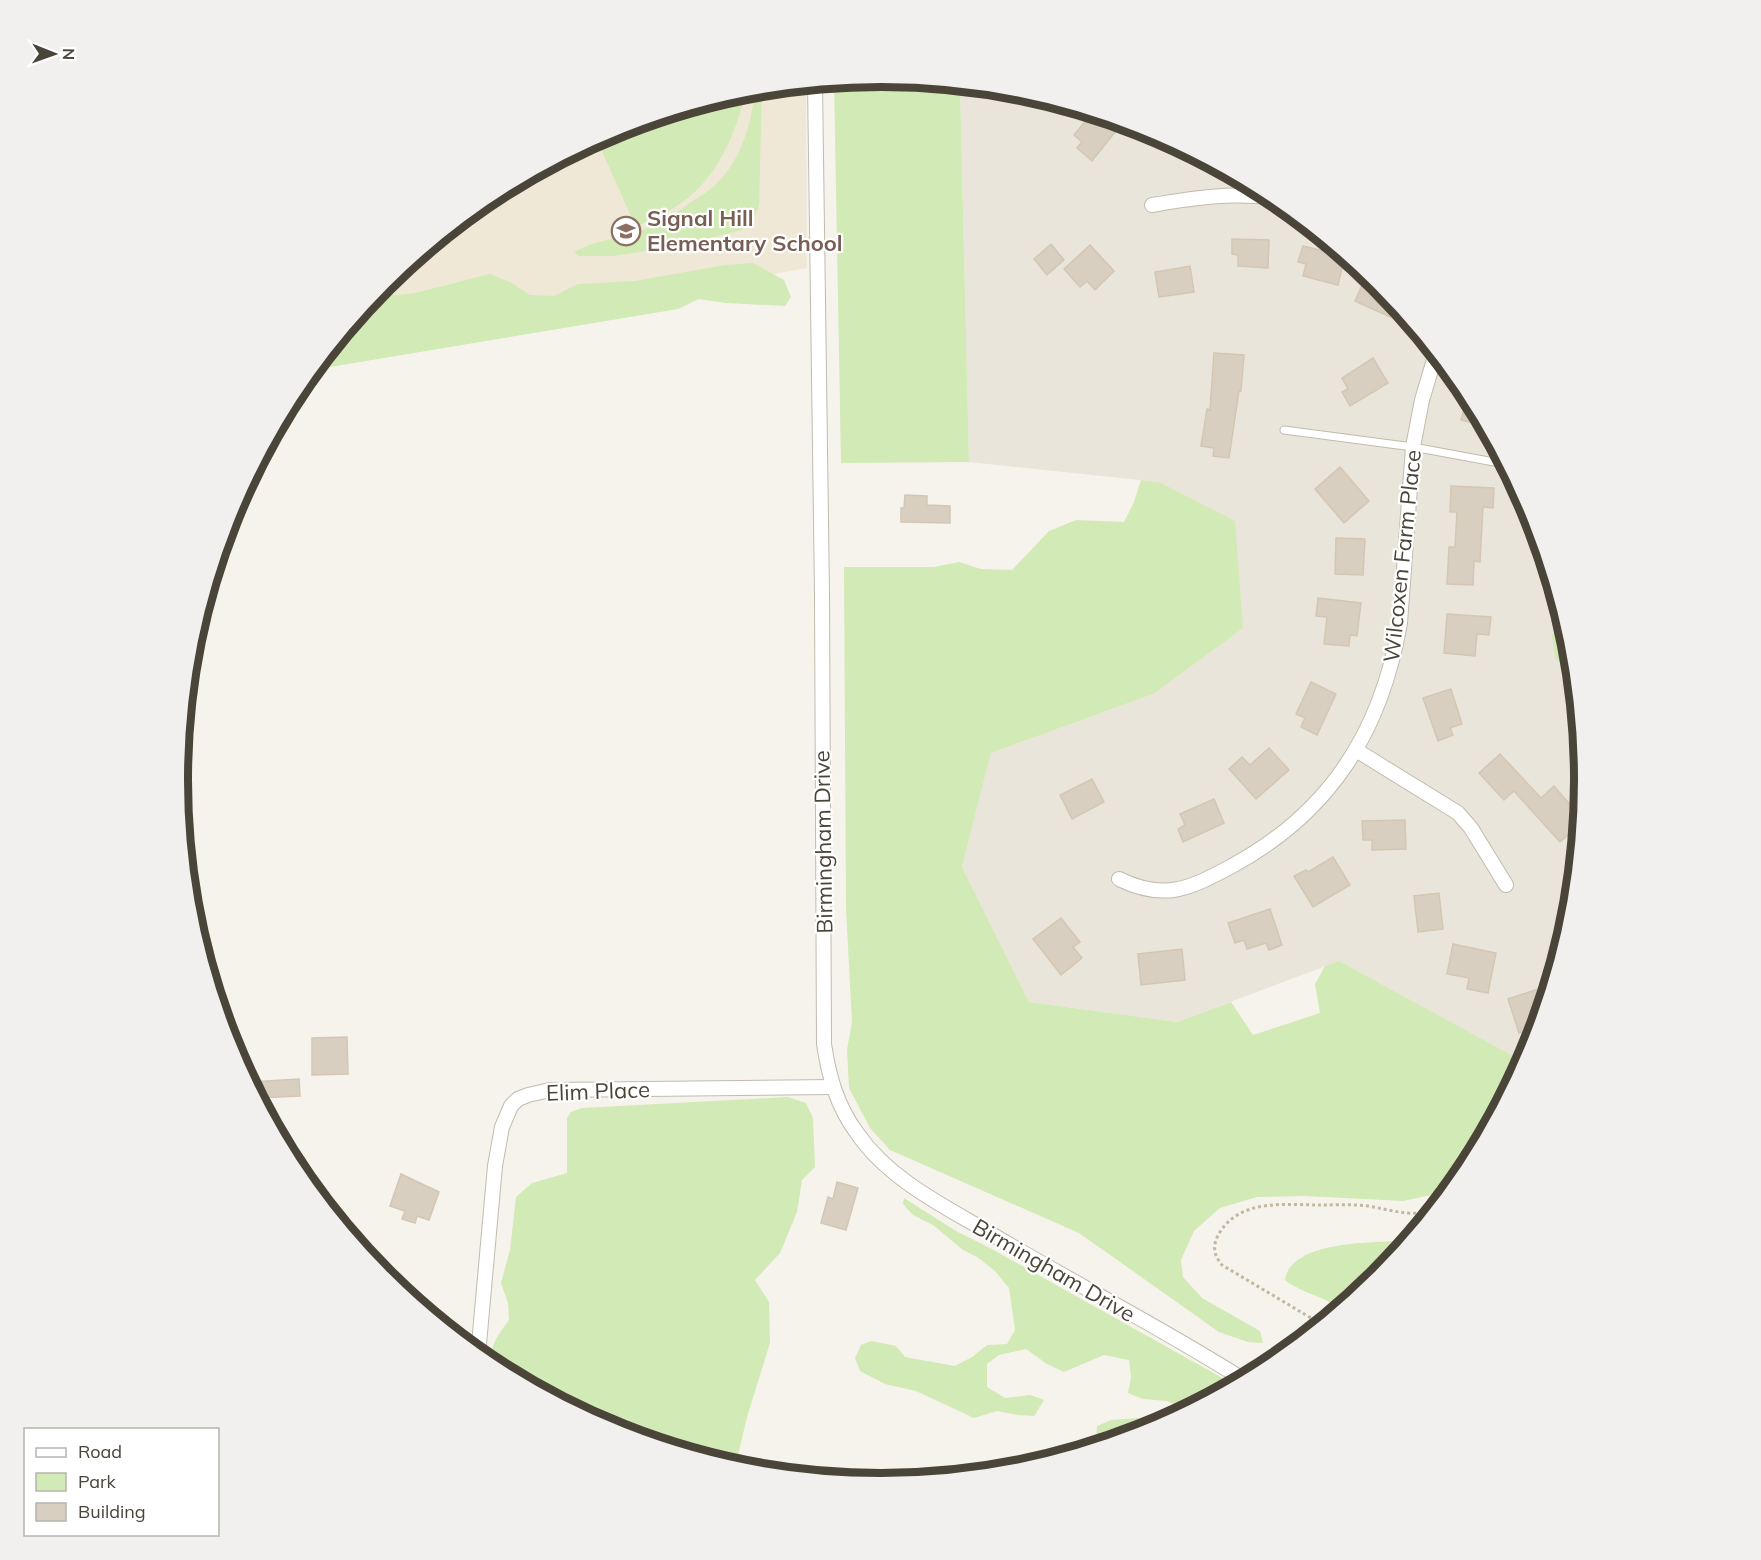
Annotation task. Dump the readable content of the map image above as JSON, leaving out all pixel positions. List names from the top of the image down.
{
  "streets": {
    "street": ["Wilcoxen Farm Place", "Birmingham Drive", "Elim Place"]
  },
  "crossings": [
    ["Birmingham Drive", "Elim Place"]
  ],
  "places": {
    "school or university": ["Signal Hill Elementary School"]
  },
  "legend": ["Road", "Park", "Building"],
  "north": "right"
}
